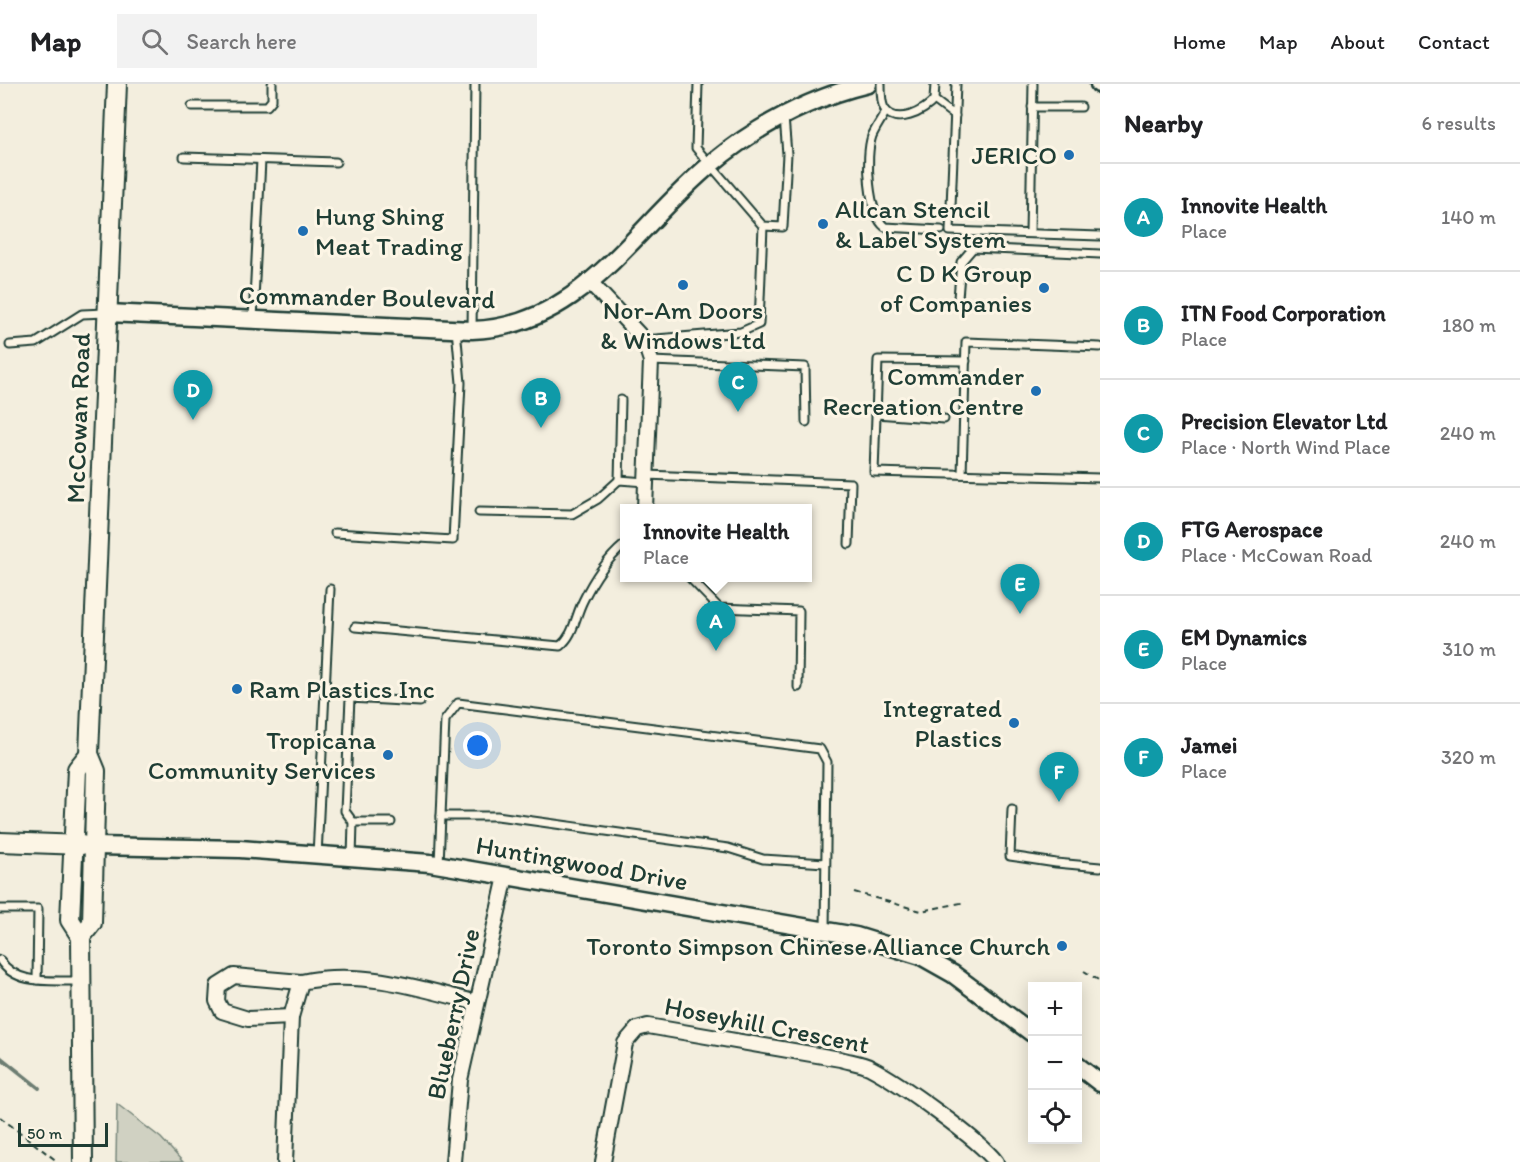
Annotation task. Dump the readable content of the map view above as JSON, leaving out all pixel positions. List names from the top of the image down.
{
  "streets": {
    "main road": ["McCowan Road"],
    "street": [
      "Commander Boulevard",
      "Huntingwood Drive",
      "Blueberry Drive",
      "Hoseyhill Crescent"
    ]
  },
  "crossings": [
    ["Commander Boulevard", "McCowan Road"],
    ["McCowan Road", "Huntingwood Drive"],
    ["Huntingwood Drive", "Blueberry Drive"]
  ],
  "places": [
    "JERICO",
    "Allcan Stencil & Label System",
    "Hung Shing Meat Trading",
    "Nor-Am Doors & Windows Ltd",
    "C D K Group of Companies",
    "Commander Recreation Centre",
    "Ram Plastics Inc",
    "Integrated Plastics",
    "Tropicana Community Services",
    "Toronto Simpson Chinese Alliance Church"
  ],
  "scale_bar": "50 m",
  "page": {
    "header": "Map",
    "search": "Search here",
    "nav": [
      "Home",
      "Map",
      "About",
      "Contact"
    ],
    "heading": ["Nearby", "6 results"],
    "list": [
      {
        "mark": "A",
        "name": "Innovite Health",
        "note": "Place",
        "value": "140 m"
      },
      {
        "mark": "B",
        "name": "ITN Food Corporation",
        "note": "Place",
        "value": "180 m"
      },
      {
        "mark": "C",
        "name": "Precision Elevator Ltd",
        "note": "Place · North Wind Place",
        "value": "240 m"
      },
      {
        "mark": "D",
        "name": "FTG Aerospace",
        "note": "Place · McCowan Road",
        "value": "240 m"
      },
      {
        "mark": "E",
        "name": "EM Dynamics",
        "note": "Place",
        "value": "310 m"
      },
      {
        "mark": "F",
        "name": "Jamei",
        "note": "Place",
        "value": "320 m"
      }
    ],
    "pins": [
      "C",
      "D",
      "B",
      "E",
      "A",
      "F"
    ],
    "popup": ["Innovite Health", "Place"],
    "map_buttons": ["+", "−"],
    "scale": "50 m"
  }
}
